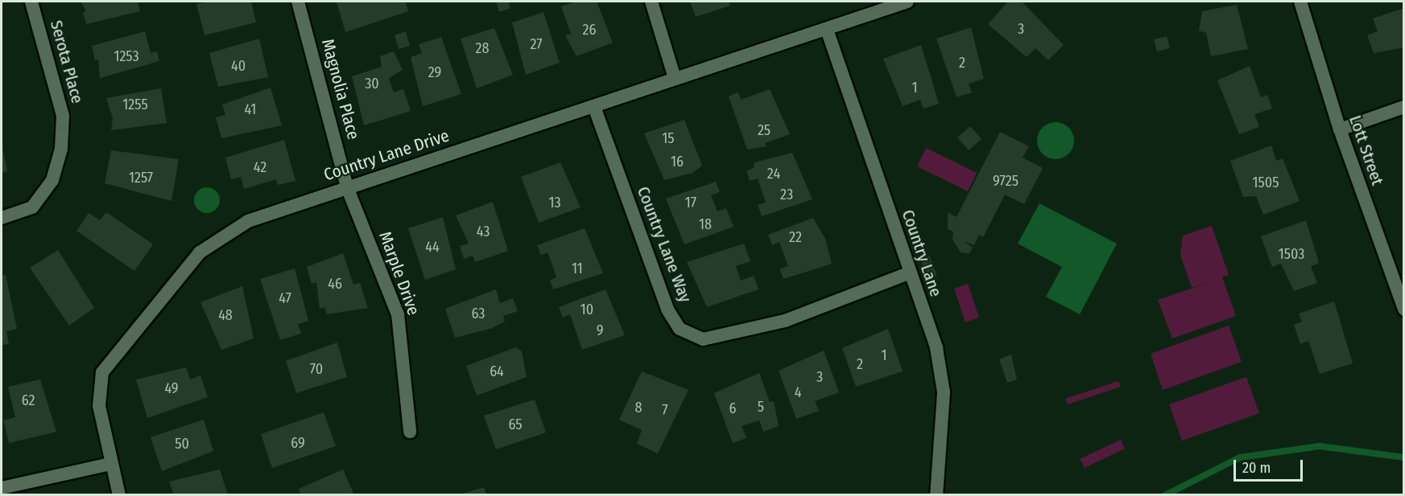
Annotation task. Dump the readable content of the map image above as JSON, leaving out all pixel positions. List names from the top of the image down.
{
  "streets": {
    "street": [
      "Serota Place",
      "Magnolia Place",
      "Lott Street",
      "Country Lane Drive",
      "Country Lane Way",
      "Country Lane",
      "Marple Drive"
    ]
  },
  "crossings": [
    ["Magnolia Place", "Country Lane Drive"],
    ["Magnolia Place", "Marple Drive"],
    ["Country Lane Drive", "Country Lane Way"],
    ["Country Lane Drive", "Country Lane"],
    ["Country Lane Drive", "Marple Drive"],
    ["Country Lane Way", "Country Lane"]
  ],
  "house_numbers": [
    "3",
    "26",
    "27",
    "28",
    "1253",
    "2",
    "40",
    "29",
    "30",
    "1",
    "1255",
    "41",
    "25",
    "15",
    "16",
    "42",
    "24",
    "1257",
    "9725",
    "1505",
    "23",
    "13",
    "17",
    "18",
    "43",
    "22",
    "44",
    "1503",
    "11",
    "46",
    "47",
    "10",
    "63",
    "48",
    "9",
    "1",
    "2",
    "70",
    "64",
    "3",
    "49",
    "4",
    "62",
    "5",
    "8",
    "6",
    "7",
    "65",
    "69",
    "50"
  ],
  "scale_bar": "20 m"
}
